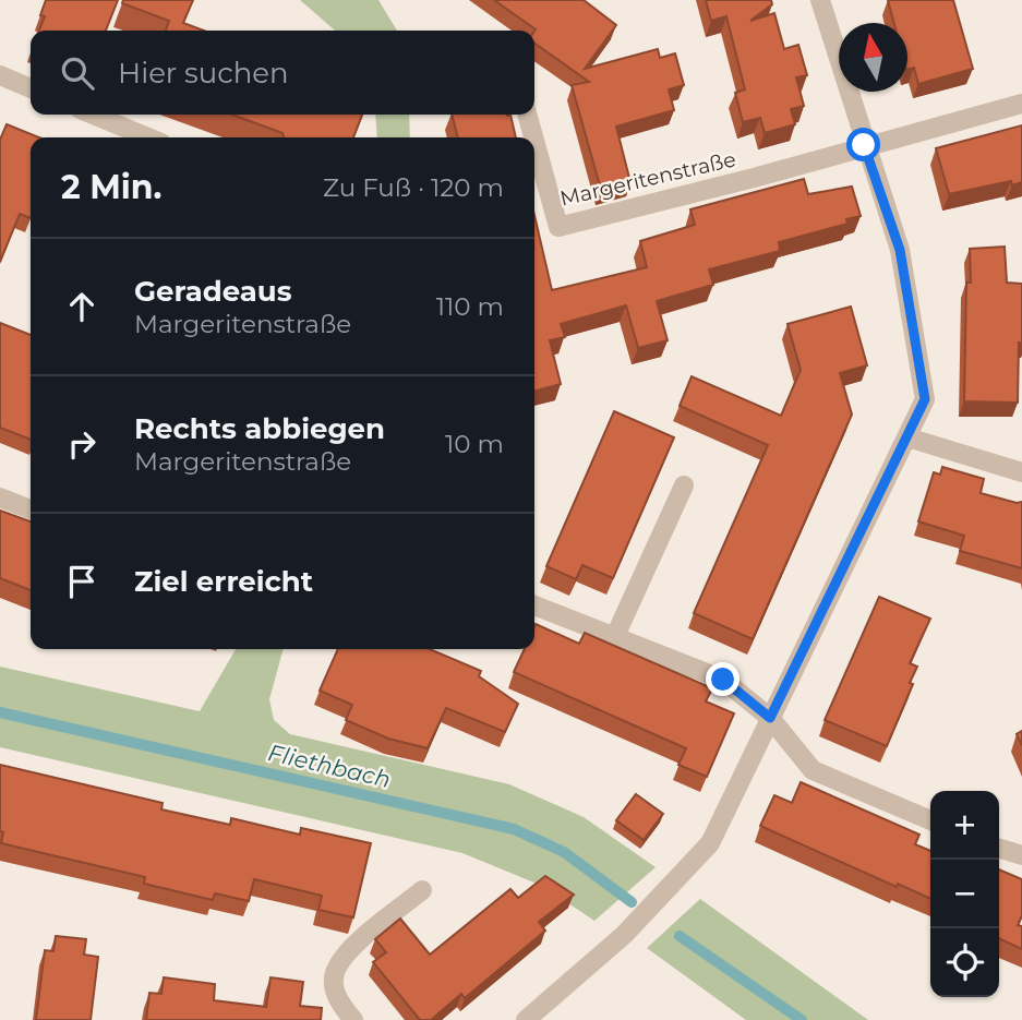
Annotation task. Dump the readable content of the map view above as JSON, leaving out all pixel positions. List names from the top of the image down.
{
  "streets": {
    "street": ["Margeritenstraße"]
  },
  "water": ["Fliethbach"],
  "north": "top",
  "page": {
    "search": "Hier suchen",
    "heading": ["2 Min.", "Zu Fuß · 120 m"],
    "list": [
      ["Geradeaus", "Margeritenstraße", "110 m"],
      ["Rechts abbiegen", "Margeritenstraße", "10 m"],
      "Ziel erreicht"
    ],
    "map_buttons": ["+", "−"]
  }
}
